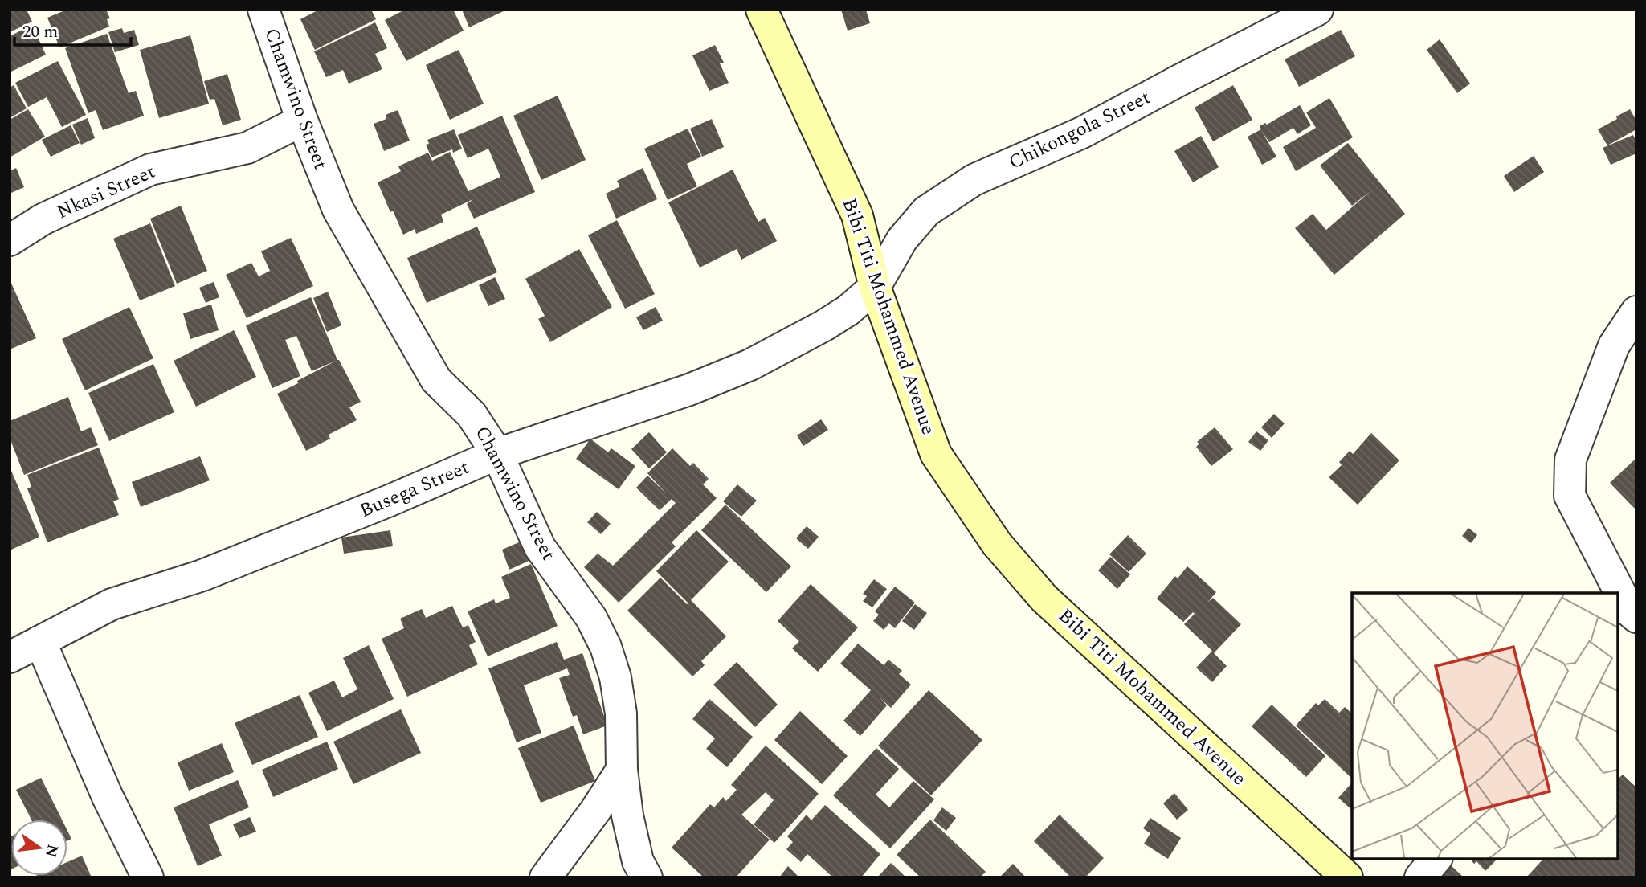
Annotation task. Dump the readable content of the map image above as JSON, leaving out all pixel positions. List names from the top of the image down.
{
  "streets": {
    "street": [
      "Chamwino Street",
      "Chikongola Street",
      "Nkasi Street",
      "Bibi Titi Mohammed Avenue",
      "Busega Street"
    ]
  },
  "crossings": [
    ["Chamwino Street", "Nkasi Street"],
    ["Chamwino Street", "Busega Street"],
    ["Chikongola Street", "Bibi Titi Mohammed Avenue"],
    ["Chikongola Street", "Busega Street"],
    ["Bibi Titi Mohammed Avenue", "Busega Street"]
  ],
  "scale_bar": "20 m",
  "north": "right"
}
